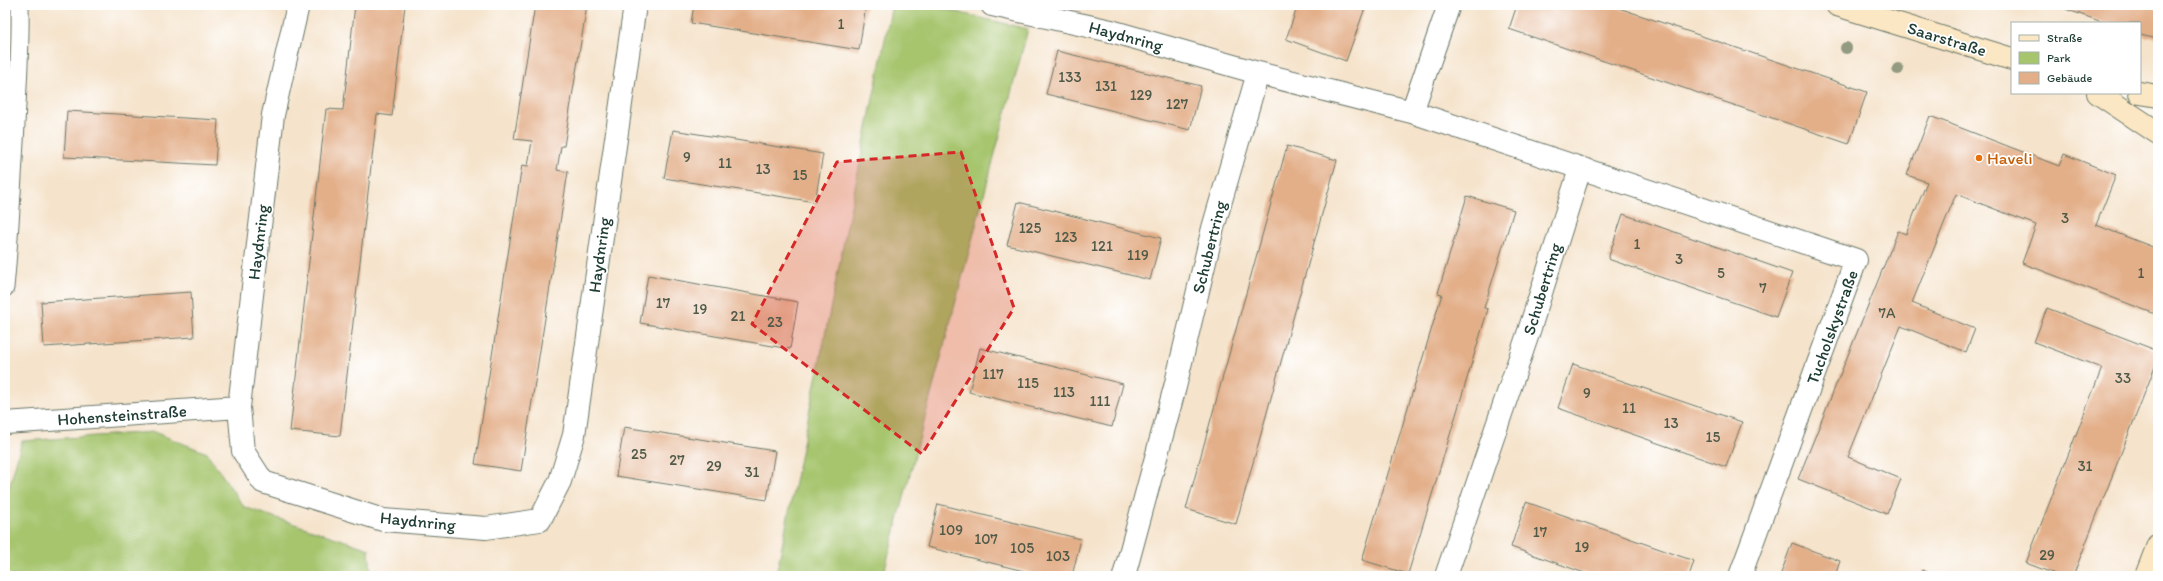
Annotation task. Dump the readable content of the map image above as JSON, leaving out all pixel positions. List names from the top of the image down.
{
  "streets": {
    "street": [
      "Haydnring",
      "Saarstraße",
      "Schubertring",
      "Tucholskystraße",
      "Hohensteinstraße"
    ]
  },
  "crossings": [
    ["Haydnring", "Schubertring"],
    ["Haydnring", "Hohensteinstraße"],
    ["Schubertring", "Tucholskystraße"]
  ],
  "places": ["Haveli"],
  "house_numbers": [
    "1",
    "133",
    "131",
    "129",
    "127",
    "9",
    "11",
    "13",
    "15",
    "3",
    "125",
    "123",
    "1",
    "121",
    "119",
    "3",
    "5",
    "1",
    "7",
    "17",
    "19",
    "7A",
    "21",
    "23",
    "117",
    "33",
    "115",
    "113",
    "9",
    "111",
    "11",
    "13",
    "15",
    "25",
    "27",
    "29",
    "31",
    "31",
    "109",
    "17",
    "107",
    "19",
    "105",
    "29",
    "103"
  ],
  "legend": ["Straße", "Park", "Gebäude"]
}
